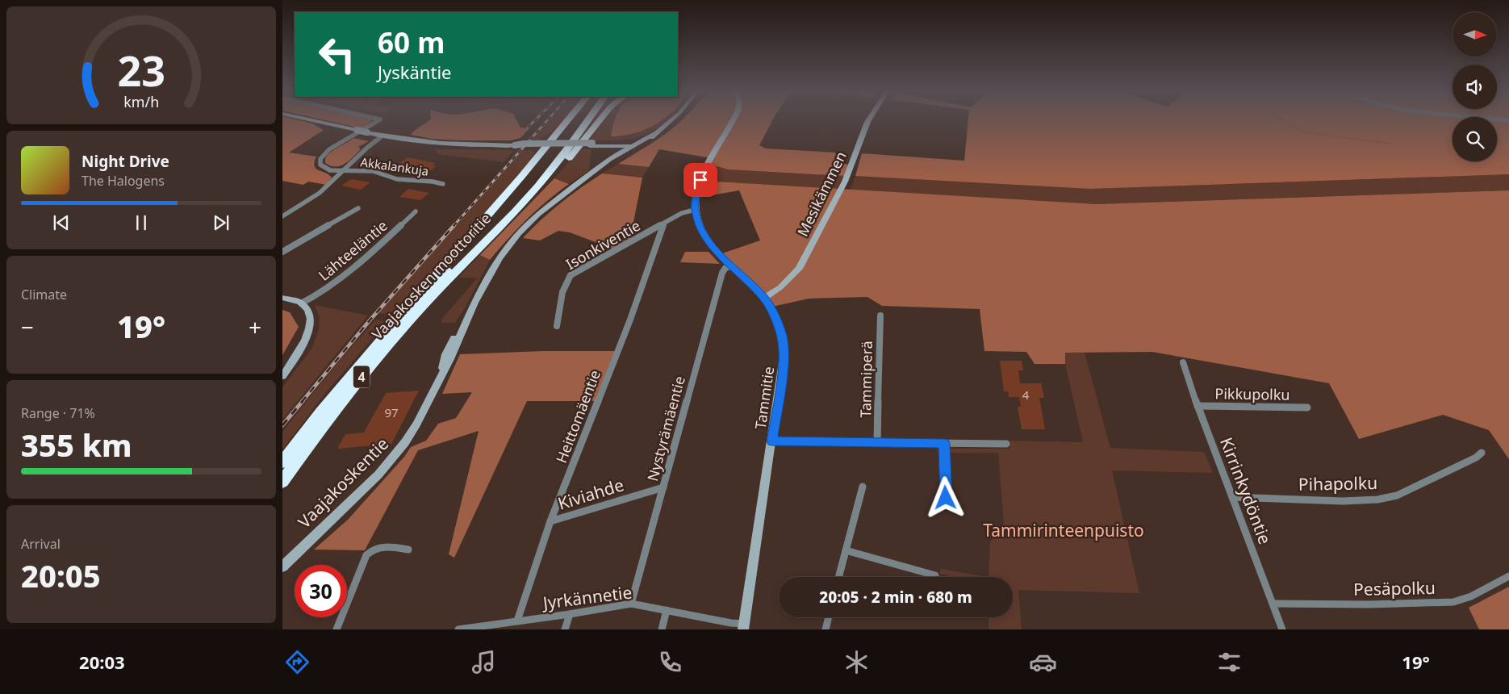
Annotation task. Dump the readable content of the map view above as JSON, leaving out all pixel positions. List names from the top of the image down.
{
  "streets": {
    "highway": ["Vaajakosken moottoritie", "4"],
    "street": [
      "Akkalankuja",
      "Mesikämmen",
      "Isonkiventie",
      "Lähteeläntie",
      "Tammiperä",
      "Pikkupolku",
      "Tammitie",
      "Heittomäentie",
      "Nystyrämäentie",
      "Vaajakoskentie",
      "Pihapolku",
      "Kirrinkydöntie",
      "Kiviahde",
      "Pesäpolku",
      "Jyrkännetie"
    ]
  },
  "crossings": [
    ["Mesikämmen", "Tammitie"],
    ["Isonkiventie", "Tammitie"],
    ["Isonkiventie", "Heittomäentie"],
    ["Pikkupolku", "Kirrinkydöntie"],
    ["Tammitie", "Nystyrämäentie"],
    ["Tammitie", "Jyrkännetie"],
    ["Heittomäentie", "Kiviahde"],
    ["Heittomäentie", "Jyrkännetie"],
    ["Nystyrämäentie", "Kiviahde"],
    ["Nystyrämäentie", "Jyrkännetie"],
    ["Pihapolku", "Kirrinkydöntie"],
    ["Kirrinkydöntie", "Pesäpolku"]
  ],
  "parks": ["Tammirinteenpuisto"],
  "house_numbers": ["4", "97"],
  "north": "right",
  "page": {
    "turn": ["60 m", "Jyskäntie"],
    "song": ["Night Drive", "The Halogens"],
    "tile": [
      "Climate",
      ["Range · 71%", "355 km"],
      ["Arrival", "20:05"]
    ],
    "heat": ["−", "19°", "+"],
    "limit": "30",
    "trip": "20:05 · 2 min · 680 m",
    "tabs": ["20:03", "19°"],
    "gauge": ["23", "km/h"]
  }
}
